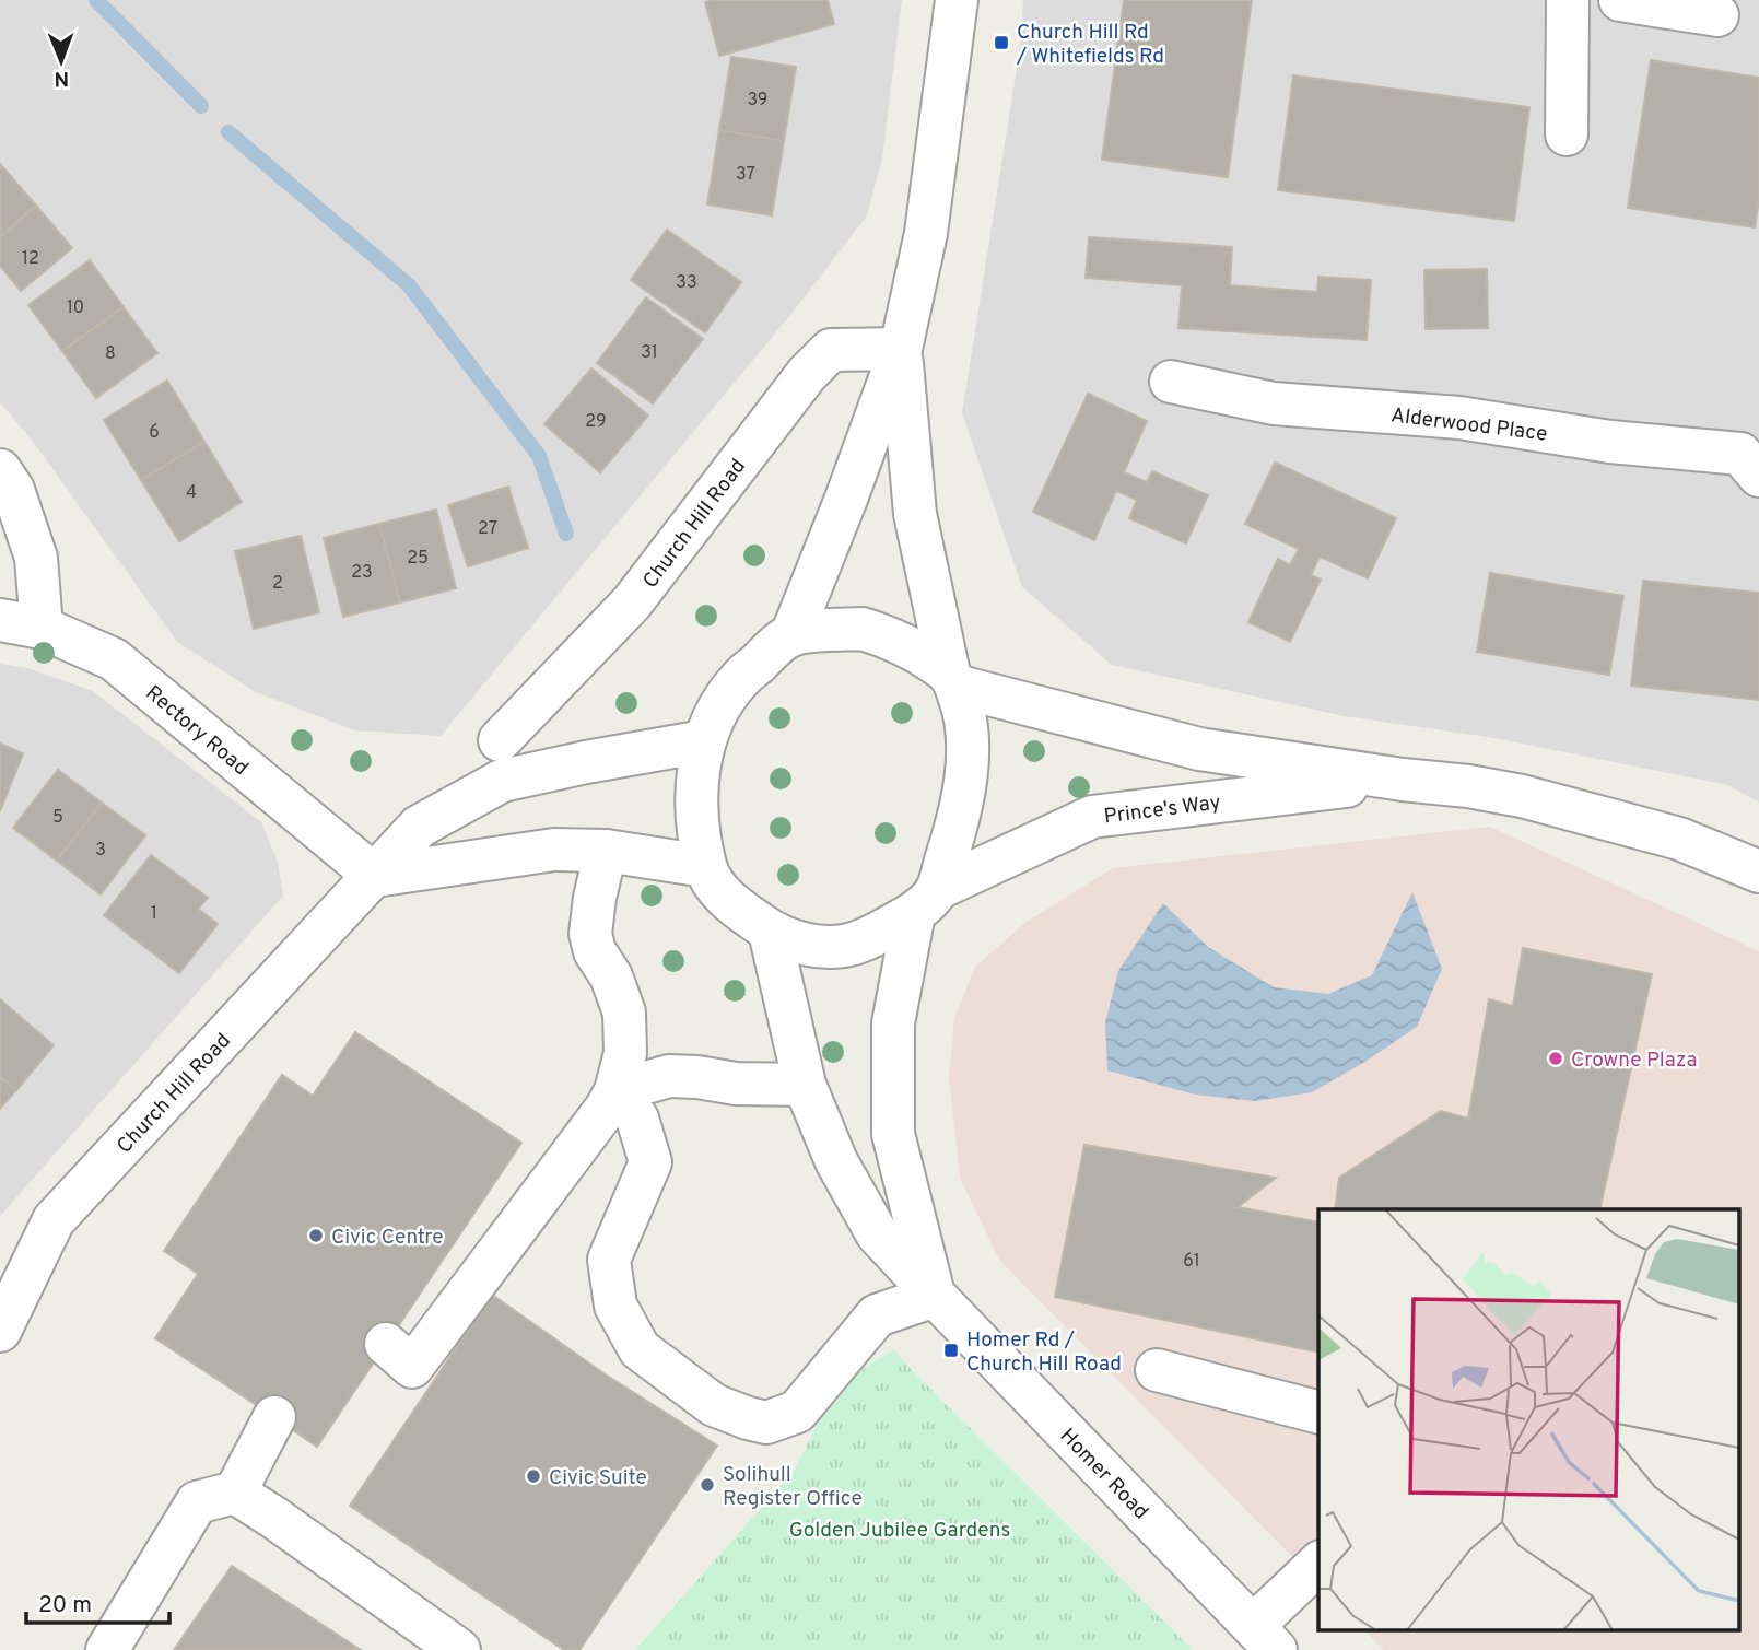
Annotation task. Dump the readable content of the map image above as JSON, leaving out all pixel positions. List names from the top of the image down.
{
  "streets": {
    "street": [
      "Alderwood Place",
      "Church Hill Road",
      "Rectory Road",
      "Prince's Way",
      "Homer Road"
    ]
  },
  "crossings": [
    ["Church Hill Road", "Rectory Road"],
    ["Prince's Way", "Homer Road"]
  ],
  "parks": ["Golden Jubilee Gardens"],
  "places": {
    "transit": ["Church Hill Rd / Whitefields Rd", "Homer Rd / Church Hill Road"],
    "other": [
      "Crowne Plaza",
      "Civic Centre",
      "Civic Suite",
      "Solihull Register Office"
    ]
  },
  "house_numbers": [
    "39",
    "37",
    "12",
    "33",
    "10",
    "31",
    "8",
    "29",
    "6",
    "4",
    "27",
    "25",
    "23",
    "2",
    "5",
    "3",
    "1",
    "61"
  ],
  "scale_bar": "20 m",
  "north": "bottom"
}
